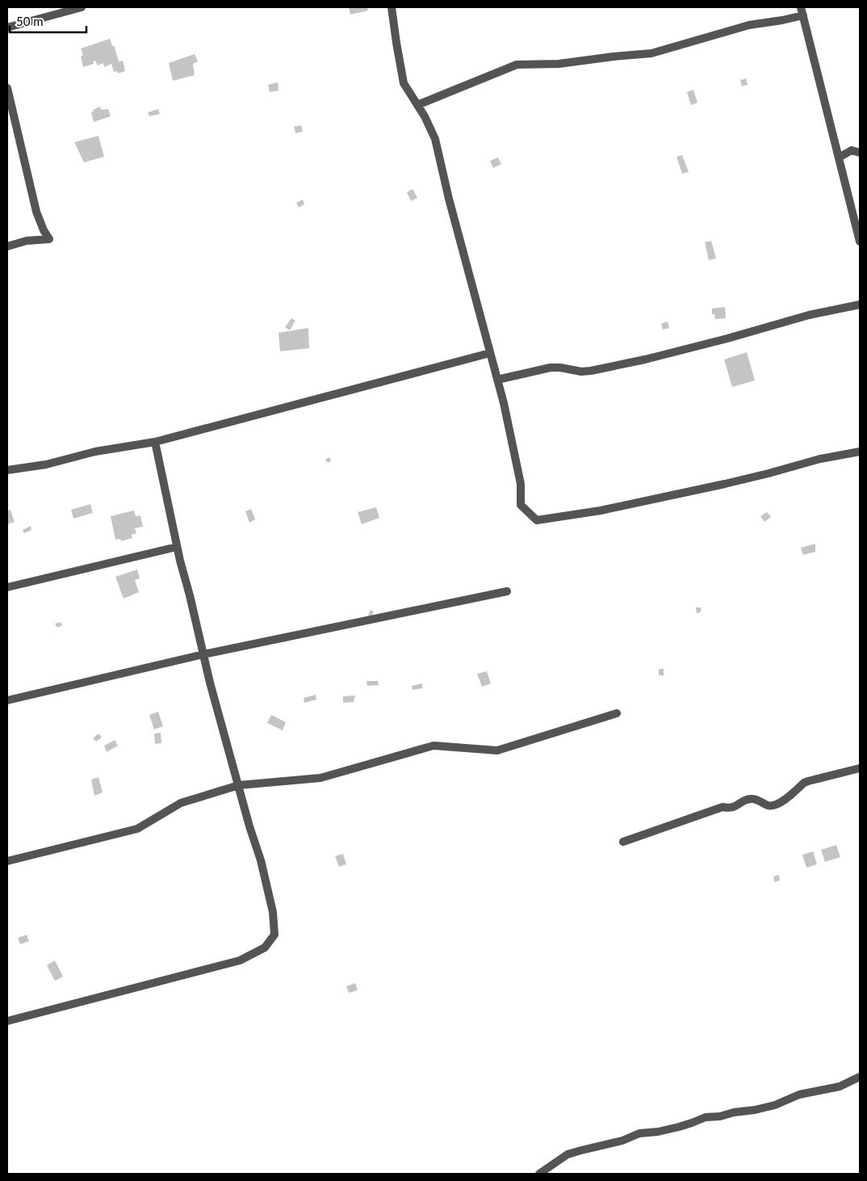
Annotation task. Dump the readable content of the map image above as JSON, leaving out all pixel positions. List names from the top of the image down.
{
  "scale_bar": "50 m"
}
